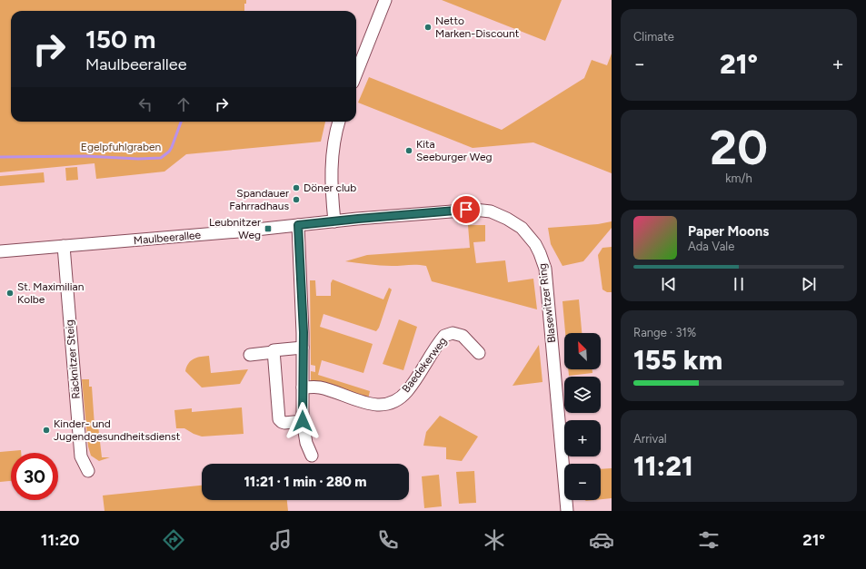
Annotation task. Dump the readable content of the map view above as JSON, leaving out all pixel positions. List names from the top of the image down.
{
  "streets": {
    "street": [
      "Maulbeerallee",
      "Blasewitzer Ring",
      "Räcknitzer Steig",
      "Baedekerweg"
    ]
  },
  "crossings": [
    ["Maulbeerallee", "Blasewitzer Ring"],
    ["Maulbeerallee", "Räcknitzer Steig"]
  ],
  "parks": ["Egelpfuhlgraben"],
  "places": {
    "other": [
      "Netto Marken-Discount",
      "Kita Seeburger Weg",
      "Döner club",
      "Spandauer Fahrradhaus",
      "St. Maximilian Kolbe",
      "Kinder- und Jugendgesundheitsdienst"
    ],
    "transit": ["Leubnitzer Weg"]
  },
  "north": "top left",
  "page": {
    "tile": [
      "Climate",
      ["20", "km/h"],
      ["Range · 31%", "155 km"],
      ["Arrival", "11:21"]
    ],
    "turn": ["150 m", "Maulbeerallee"],
    "heat": ["−", "21°", "+"],
    "song": ["Paper Moons", "Ada Vale"],
    "map_buttons": ["+", "−"],
    "limit": "30",
    "trip": "11:21 · 1 min · 280 m",
    "tabs": ["11:20", "21°"]
  }
}
